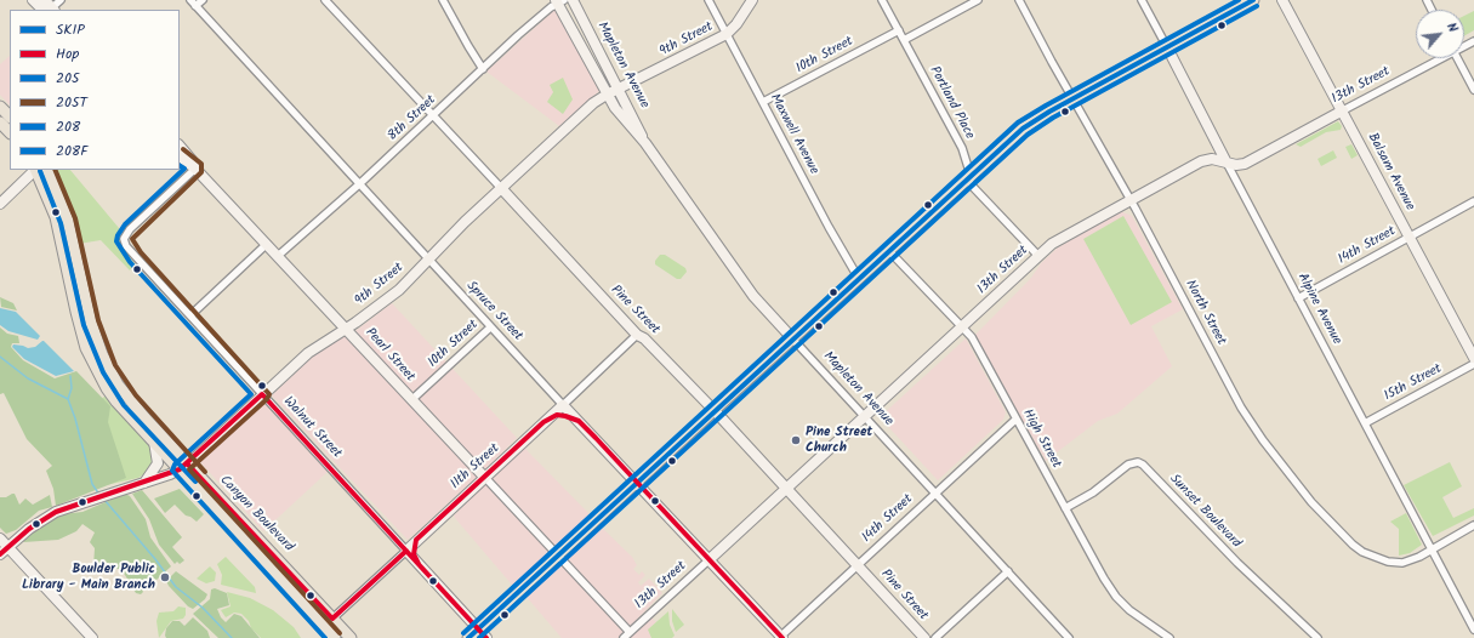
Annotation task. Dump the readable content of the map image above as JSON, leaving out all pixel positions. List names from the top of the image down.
{
  "streets": {
    "main road": ["Canyon Boulevard"],
    "street": [
      "9th Street",
      "10th Street",
      "Mapleton Avenue",
      "13th Street",
      "Portland Place",
      "8th Street",
      "Maxwell Avenue",
      "Balsam Avenue",
      "14th Street",
      "Alpine Avenue",
      "Pine Street",
      "Spruce Street",
      "North Street",
      "Pearl Street",
      "15th Street",
      "Walnut Street",
      "High Street",
      "11th Street",
      "Sunset Boulevard"
    ]
  },
  "crossings": [
    ["9th Street", "Mapleton Avenue"],
    ["9th Street", "Maxwell Avenue"],
    ["9th Street", "Pine Street"],
    ["9th Street", "Spruce Street"],
    ["9th Street", "Pearl Street"],
    ["9th Street", "Walnut Street"],
    ["9th Street", "Canyon Boulevard"],
    ["10th Street", "Portland Place"],
    ["10th Street", "Maxwell Avenue"],
    ["10th Street", "Spruce Street"],
    ["10th Street", "Pearl Street"],
    ["Mapleton Avenue", "13th Street"],
    ["Mapleton Avenue", "8th Street"],
    ["Mapleton Avenue", "14th Street"],
    ["13th Street", "Portland Place"],
    ["13th Street", "Balsam Avenue"],
    ["13th Street", "Alpine Avenue"],
    ["13th Street", "Pine Street"],
    ["13th Street", "Spruce Street"],
    ["13th Street", "North Street"],
    ["13th Street", "High Street"],
    ["8th Street", "Pine Street"],
    ["8th Street", "Spruce Street"],
    ["8th Street", "Pearl Street"],
    ["Balsam Avenue", "14th Street"],
    ["14th Street", "Alpine Avenue"],
    ["14th Street", "Pine Street"],
    ["14th Street", "Spruce Street"],
    ["14th Street", "High Street"],
    ["Alpine Avenue", "North Street"],
    ["Alpine Avenue", "15th Street"],
    ["Pine Street", "11th Street"],
    ["Spruce Street", "11th Street"],
    ["Pearl Street", "Walnut Street"],
    ["Pearl Street", "11th Street"],
    ["Walnut Street", "11th Street"],
    ["High Street", "Sunset Boulevard"],
    ["11th Street", "Canyon Boulevard"]
  ],
  "places": ["Pine Street Church", "Boulder Public Library - Main Branch"],
  "lines": [
    "transit line SKIP",
    "transit line 208F",
    "transit line 208",
    "transit line 205T",
    "transit line 205",
    "transit line Hop"
  ],
  "legend": [
    "SKIP",
    "Hop",
    "205",
    "205T",
    "208",
    "208F"
  ],
  "north": "top right"
}
